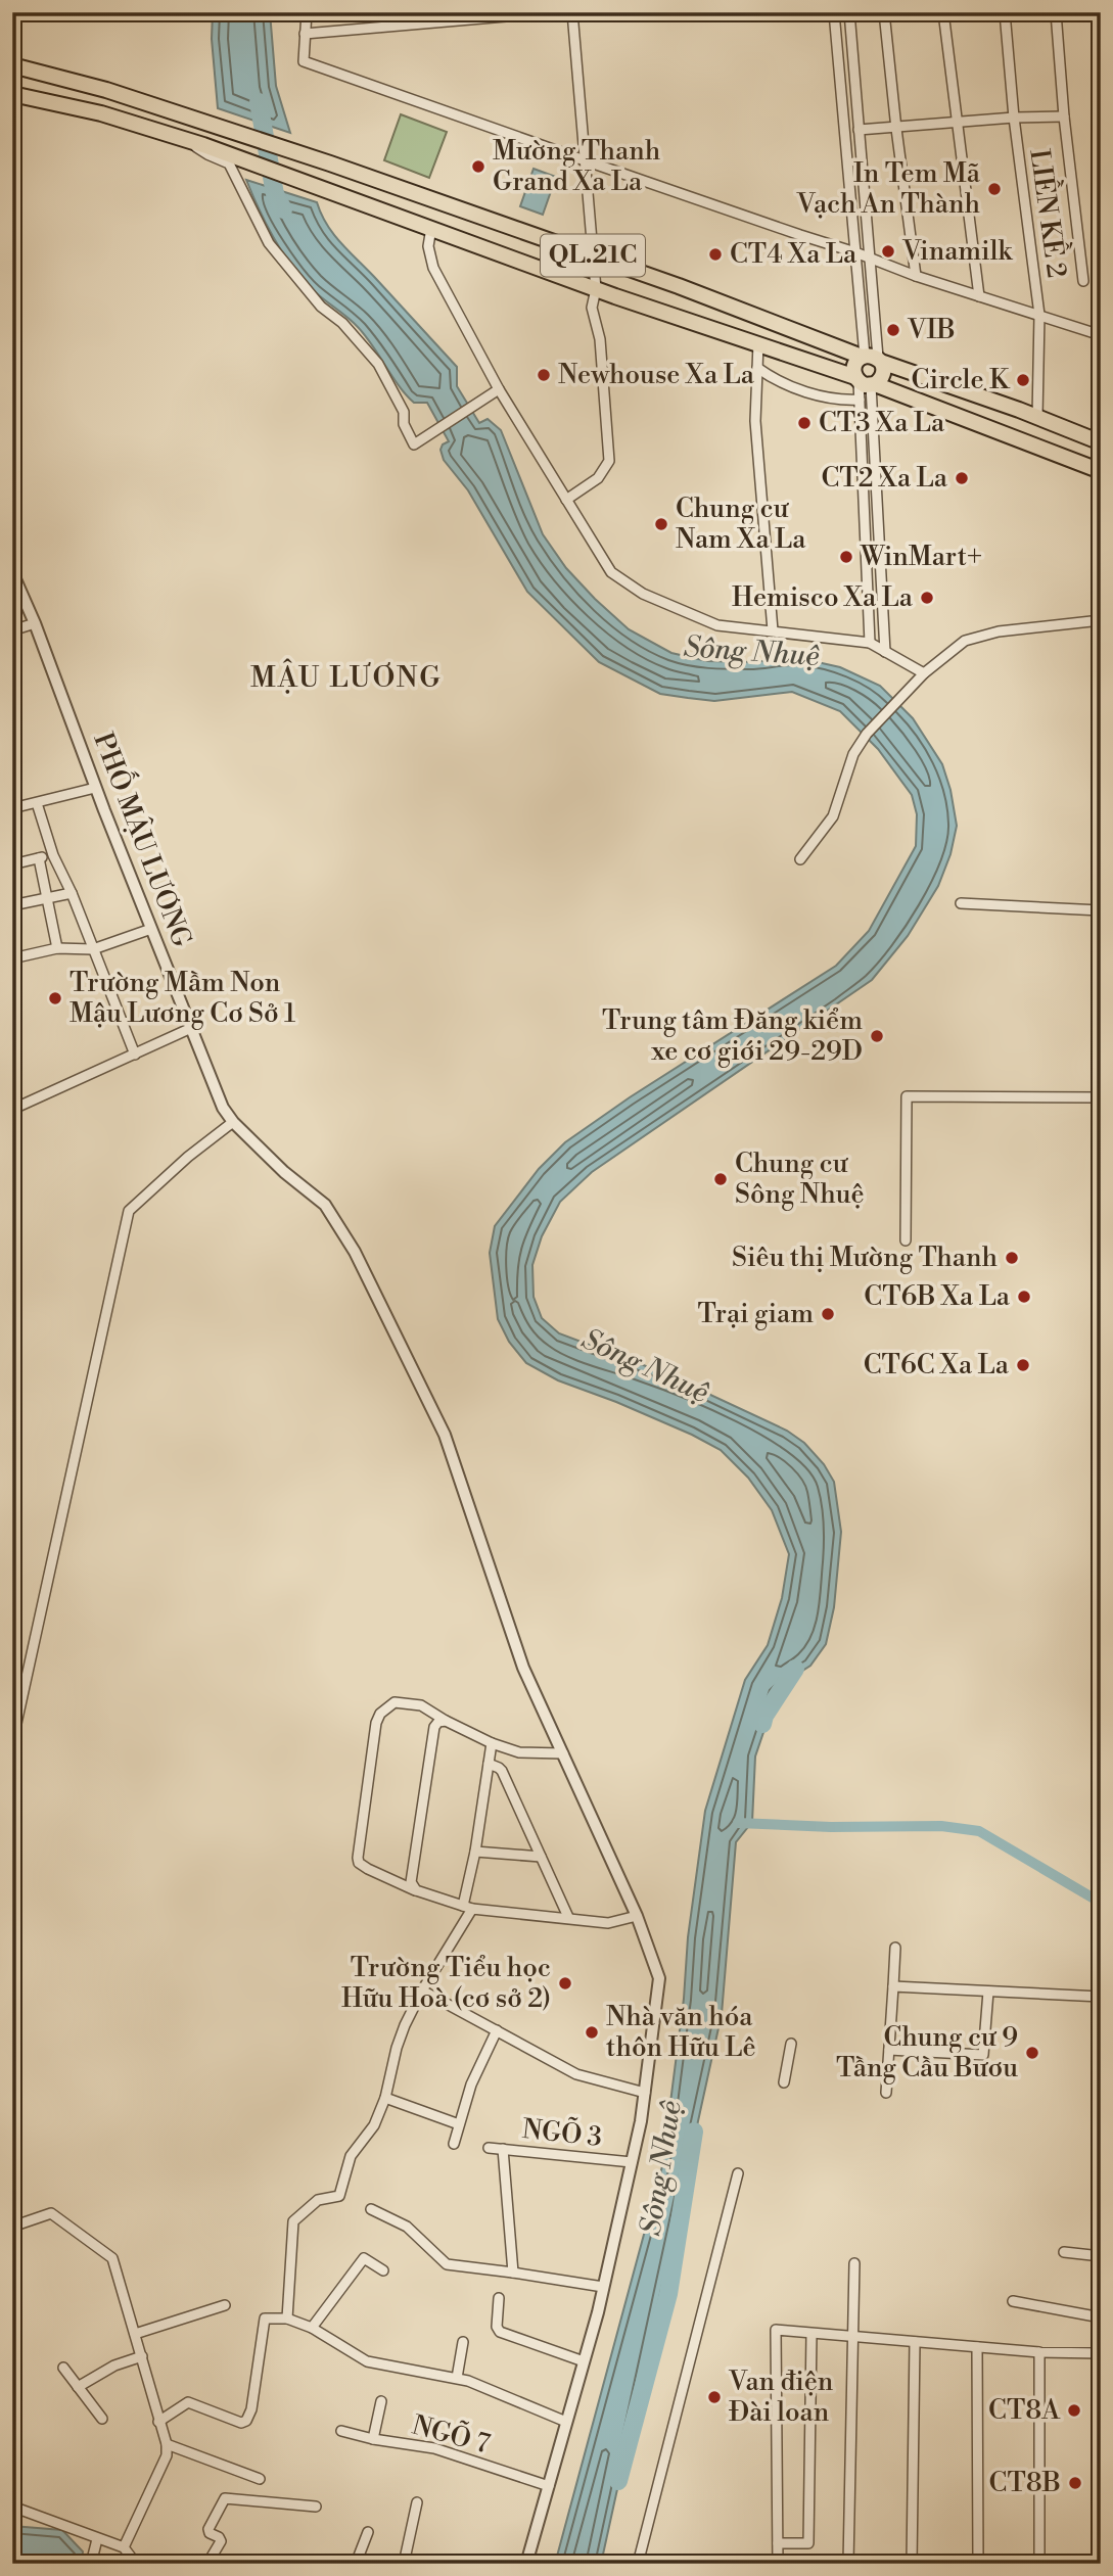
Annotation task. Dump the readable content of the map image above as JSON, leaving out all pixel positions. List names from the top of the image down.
{
  "streets": {
    "highway": ["QL.21C"],
    "street": [
      "LIỀN KỀ 2",
      "PHỐ MẬU LƯƠNG",
      "NGÕ 3",
      "NGÕ 7"
    ]
  },
  "crossings": [
    ["LIỀN KỀ 2", "QL.21C"],
    ["PHỐ MẬU LƯƠNG", "NGÕ 3"],
    ["PHỐ MẬU LƯƠNG", "NGÕ 7"]
  ],
  "districts": ["MẬU LƯƠNG"],
  "water": ["Sông Nhuệ"],
  "places": [
    "Mường Thanh Grand Xa La",
    "In Tem Mã Vạch An Thành",
    "Vinamilk",
    "CT4 Xa La",
    "VIB",
    "Newhouse Xa La",
    "Circle K",
    "CT3 Xa La",
    "CT2 Xa La",
    "Chung cư Nam Xa La",
    "WinMart+",
    "Hemisco Xa La",
    "Trường Mầm Non Mậu Lương Cơ Sở 1",
    "Trung tâm Đăng kiểm xe cơ giới 29-29D",
    "Chung cư Sông Nhuệ",
    "Siêu thị Mường Thanh",
    "CT6B Xa La",
    "Trại giam",
    "CT6C Xa La",
    "Trường Tiểu học Hữu Hoà (cơ sở 2)",
    "Nhà văn hóa thôn Hữu Lê",
    "Chung cư 9 Tầng Cầu Bươu",
    "Van điện Đài loan",
    "CT8A",
    "CT8B"
  ]
}
